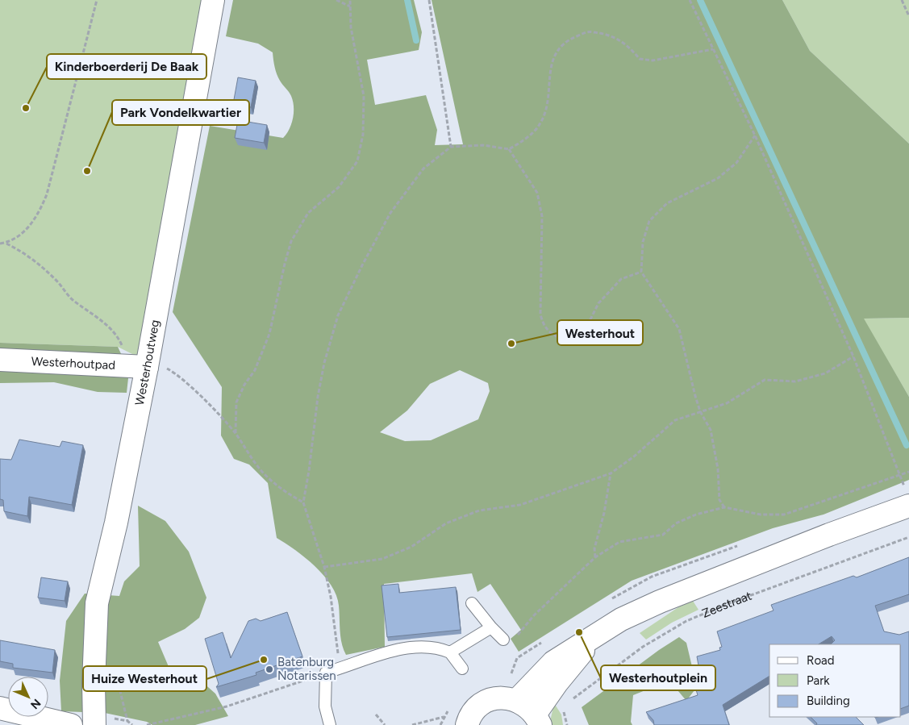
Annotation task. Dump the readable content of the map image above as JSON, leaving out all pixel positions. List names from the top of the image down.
{
  "streets": {
    "street": ["Westerhoutweg", "Westerhoutpad"],
    "path": ["Zeestraat"]
  },
  "crossings": [
    ["Westerhoutweg", "Westerhoutpad"]
  ],
  "places": [
    "Kinderboerderij De Baak",
    "Park Vondelkwartier",
    "Westerhout",
    "Westerhoutplein",
    "Huize Westerhout",
    "Batenburg Notarissen"
  ],
  "legend": ["Road", "Park", "Building"],
  "north": "bottom right"
}
